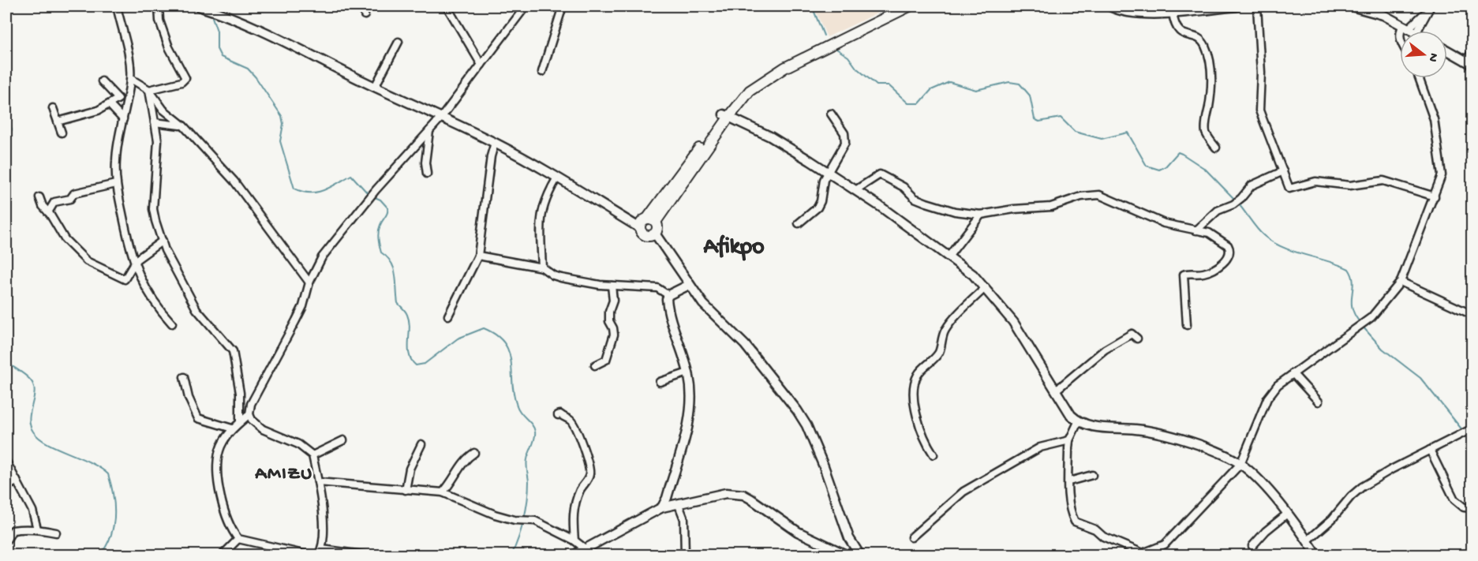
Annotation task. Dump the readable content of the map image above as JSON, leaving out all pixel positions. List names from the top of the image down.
{
  "districts": ["Afikpo", "AMIZU"],
  "north": "right"
}
